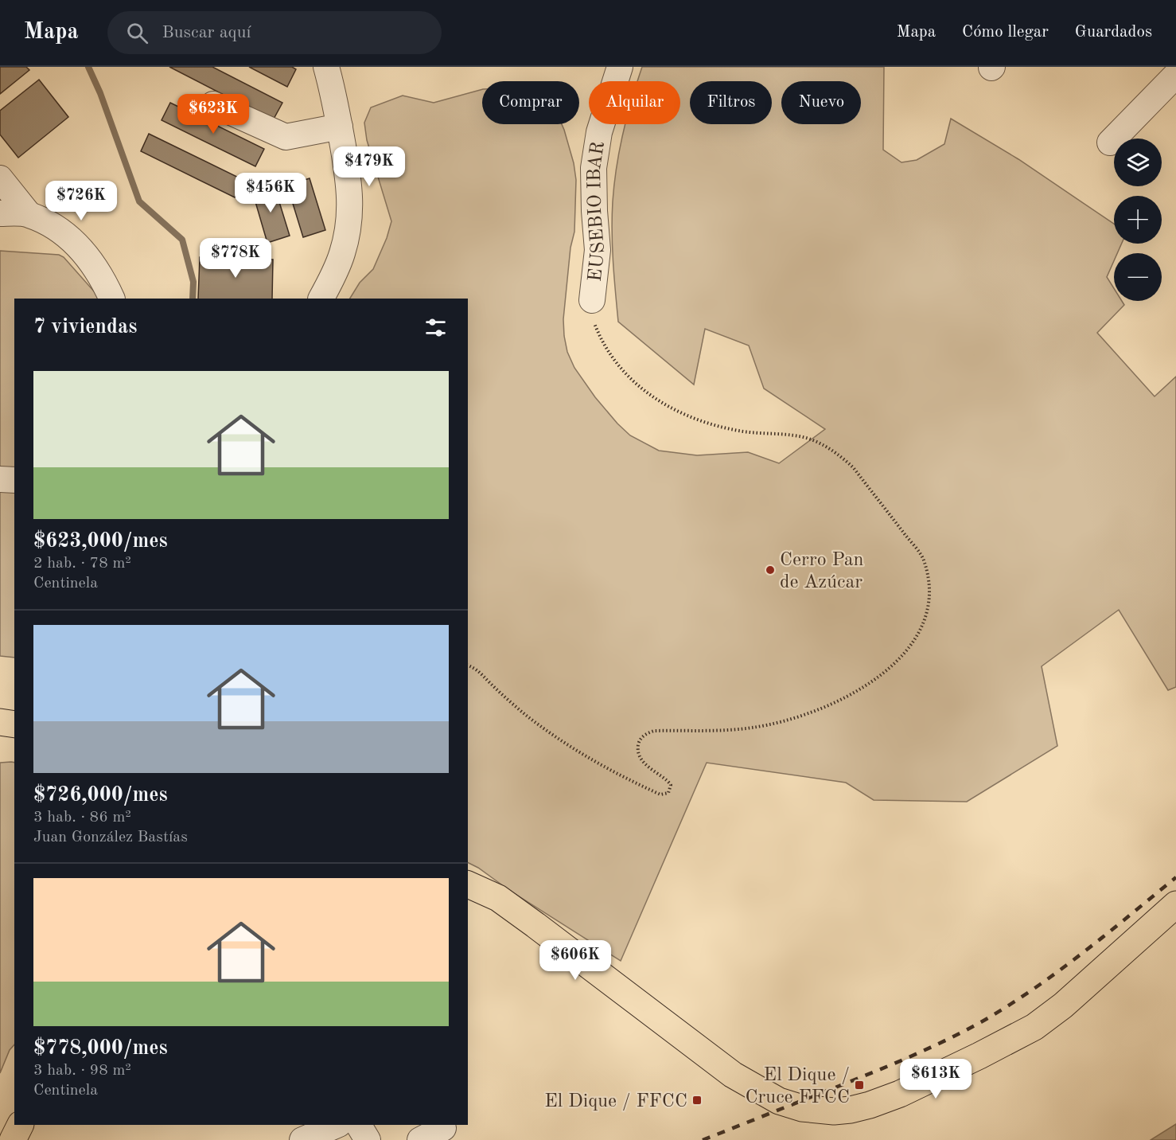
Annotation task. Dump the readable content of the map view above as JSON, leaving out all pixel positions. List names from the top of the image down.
{
  "streets": {
    "street": ["EUSEBIO IBAR"]
  },
  "places": {
    "other": ["Cerro Pan de Azúcar"],
    "transit": ["El Dique / Cruce FFCC", "El Dique / FFCC"]
  },
  "page": {
    "header": "Mapa",
    "search": "Buscar aquí",
    "nav": ["Mapa", "Cómo llegar", "Guardados"],
    "chip": [
      "Comprar",
      "Alquilar",
      "Filtros",
      "Nuevo"
    ],
    "price": [
      "$623K",
      "$479K",
      "$456K",
      "$726K",
      "$778K",
      "$606K",
      "$613K"
    ],
    "map_buttons": ["+", "−"],
    "heading": "7 viviendas",
    "list": [
      {
        "name": "$623,000/mes",
        "note": "2 hab. · 78 m² · Centinela"
      },
      {
        "name": "$726,000/mes",
        "note": "3 hab. · 86 m² · Juan González Bastías"
      },
      {
        "name": "$778,000/mes",
        "note": "3 hab. · 98 m² · Centinela"
      }
    ]
  }
}
